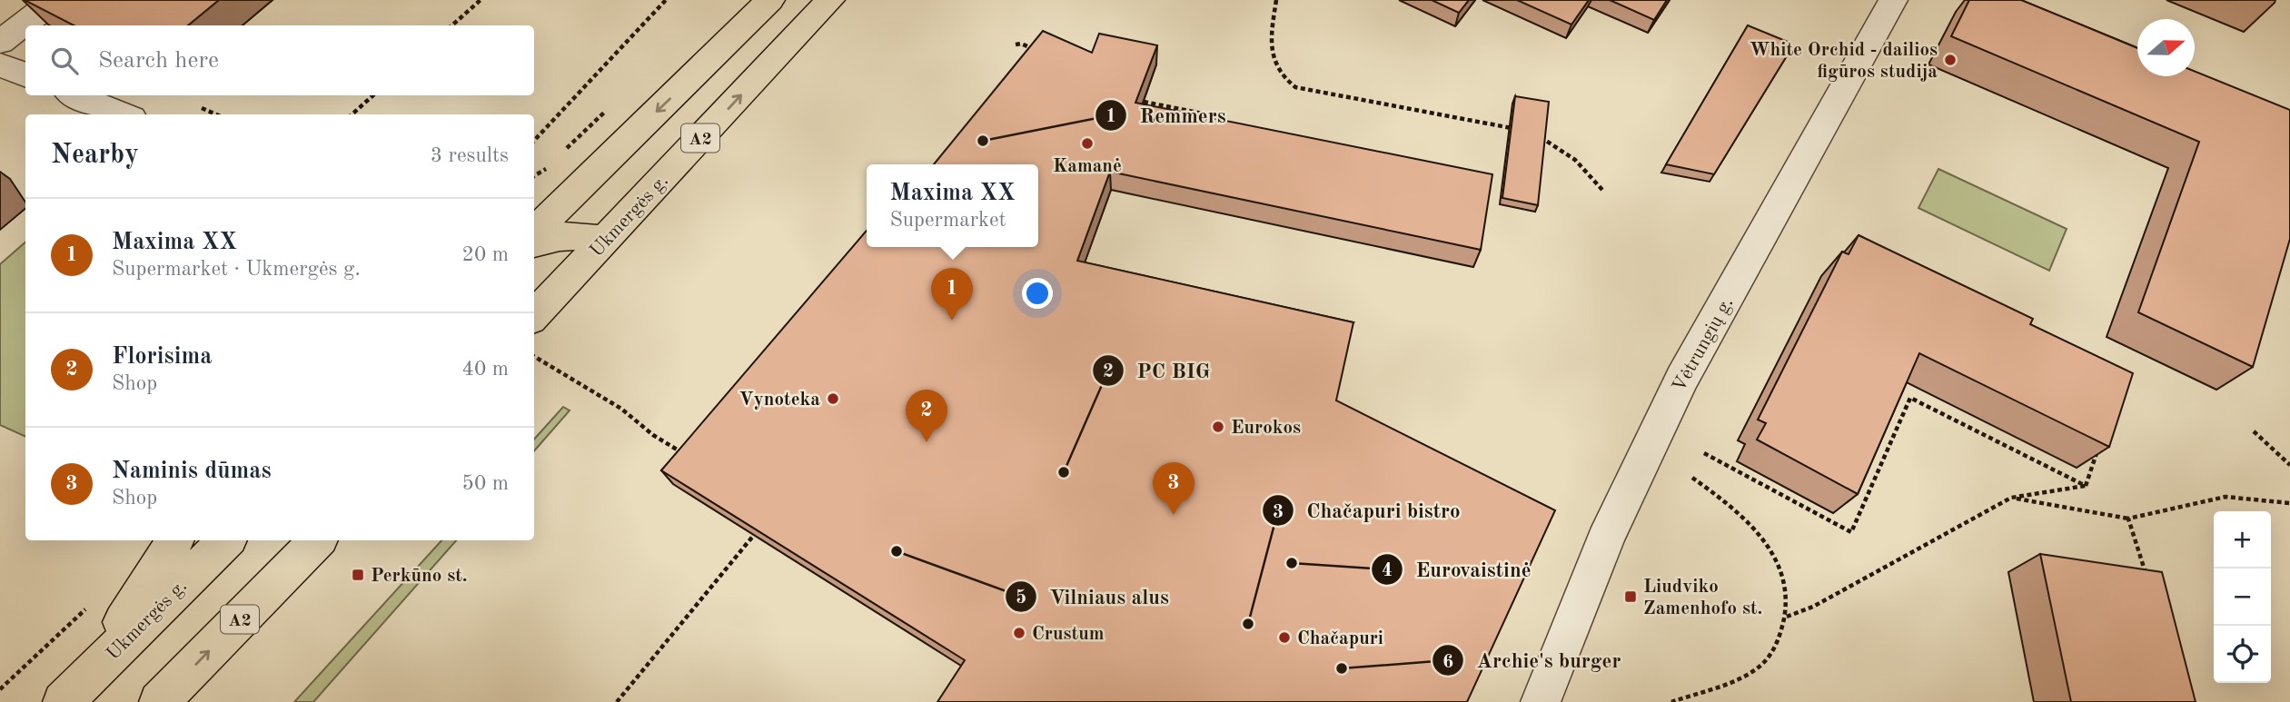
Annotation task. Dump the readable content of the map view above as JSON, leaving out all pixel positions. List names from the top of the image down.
{
  "streets": {
    "highway": ["A2", "Ukmergės g."],
    "street": ["Vėtrungių g."]
  },
  "places": {
    "other": [
      "White Orchid - dailios figūros studija",
      "Remmers",
      "Kamanė",
      "Vynoteka",
      "Eurokos",
      "PC BIG",
      "Vilniaus alus",
      "Eurovaistinė",
      "Chačapuri bistro",
      "Crustum",
      "Chačapuri",
      "Archie's burger"
    ],
    "transit": ["Perkūno st.", "Liudviko Zamenhofo st."]
  },
  "north": "right",
  "page": {
    "search": "Search here",
    "heading": ["Nearby", "3 results"],
    "popup": ["Maxima XX", "Supermarket"],
    "list": [
      {
        "mark": "1",
        "name": "Maxima XX",
        "note": "Supermarket · Ukmergės g.",
        "value": "20 m"
      },
      {
        "mark": "2",
        "name": "Florisima",
        "note": "Shop",
        "value": "40 m"
      },
      {
        "mark": "3",
        "name": "Naminis dūmas",
        "note": "Shop",
        "value": "50 m"
      }
    ],
    "pins": ["1", "2", "3"],
    "map_buttons": ["+", "−"]
  }
}
